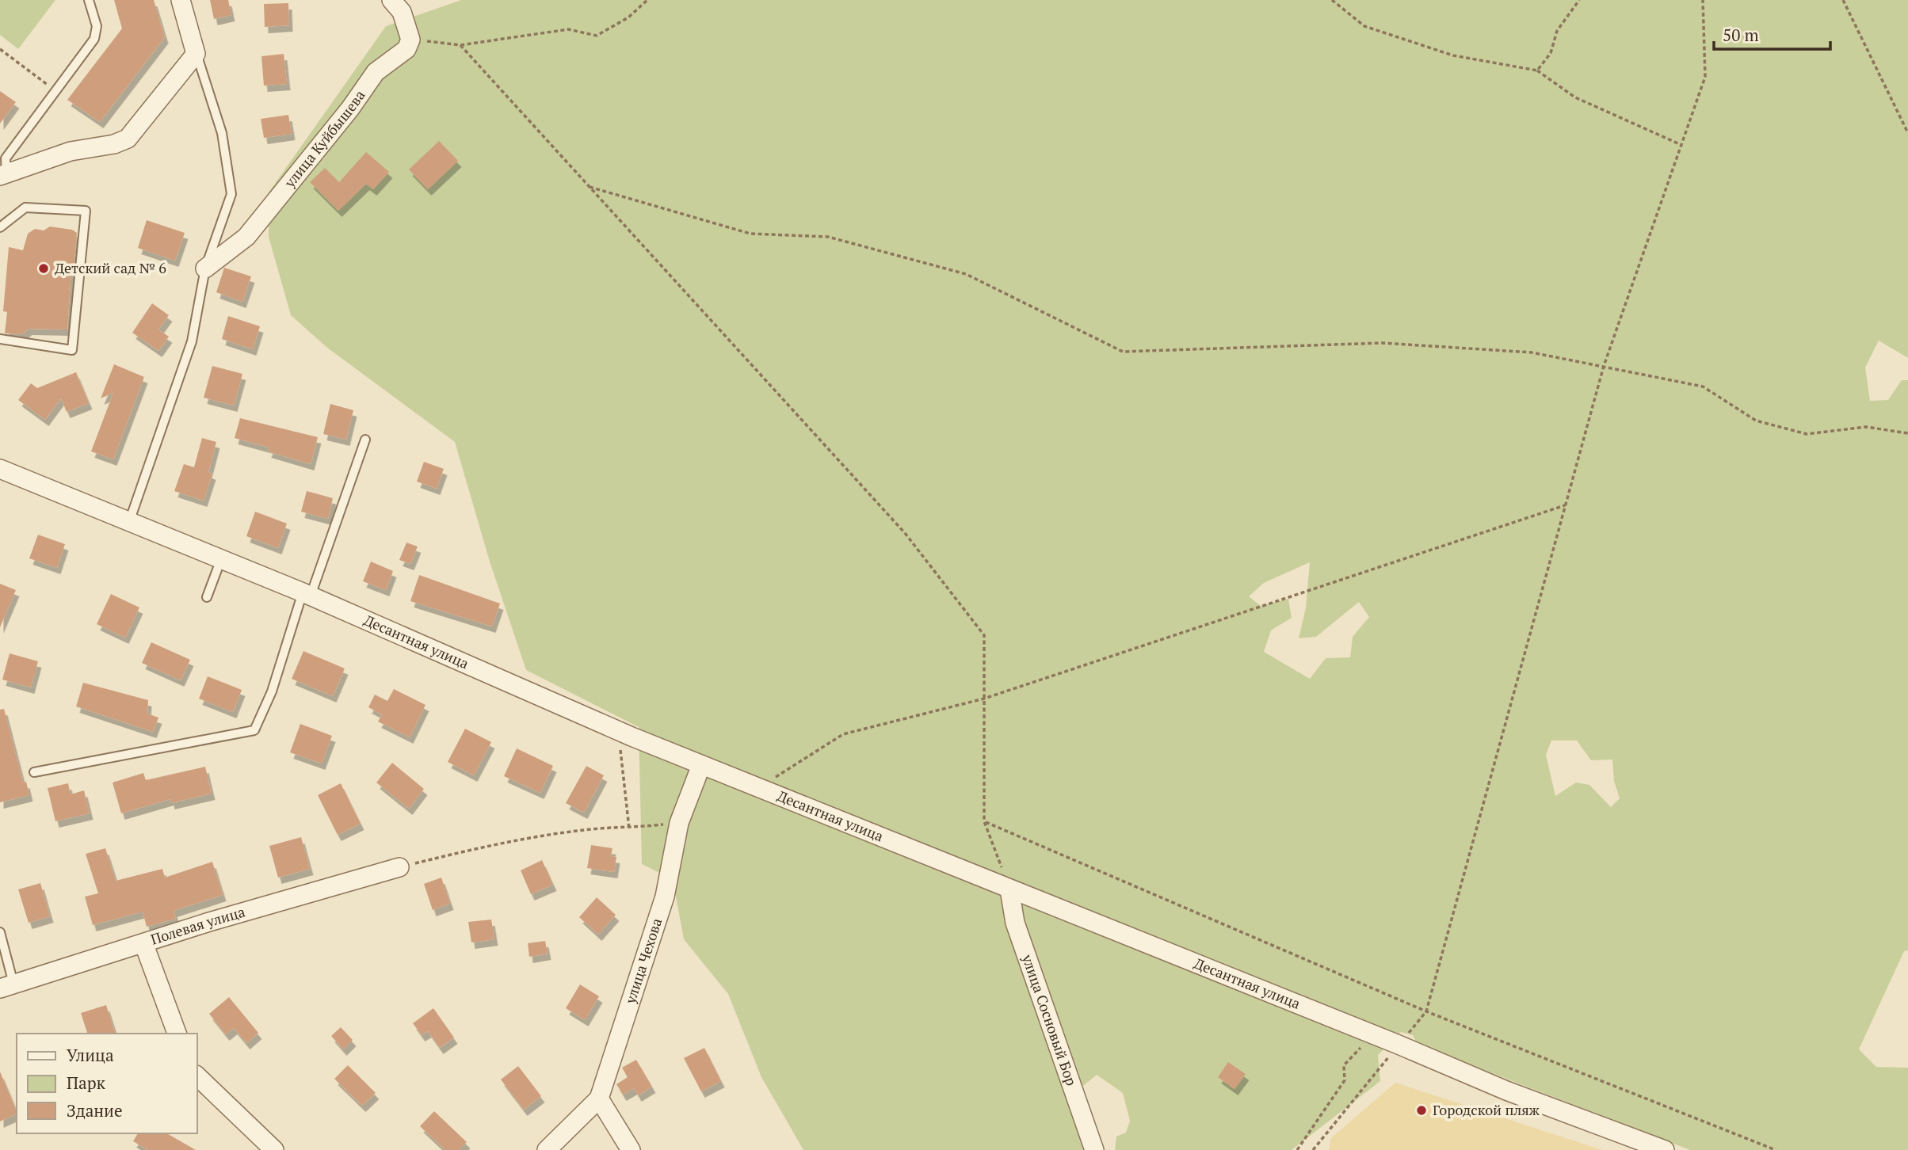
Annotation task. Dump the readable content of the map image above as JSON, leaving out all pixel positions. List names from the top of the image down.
{
  "streets": {
    "street": [
      "улица Куйбышева",
      "Десантная улица",
      "Полевая улица",
      "улица Чехова",
      "улица Сосновый Бор"
    ]
  },
  "crossings": [
    ["Десантная улица", "улица Чехова"],
    ["Десантная улица", "улица Сосновый Бор"]
  ],
  "places": ["Детский сад № 6", "Городской пляж"],
  "legend": ["Улица", "Парк", "Здание"],
  "scale_bar": "50 m"
}
